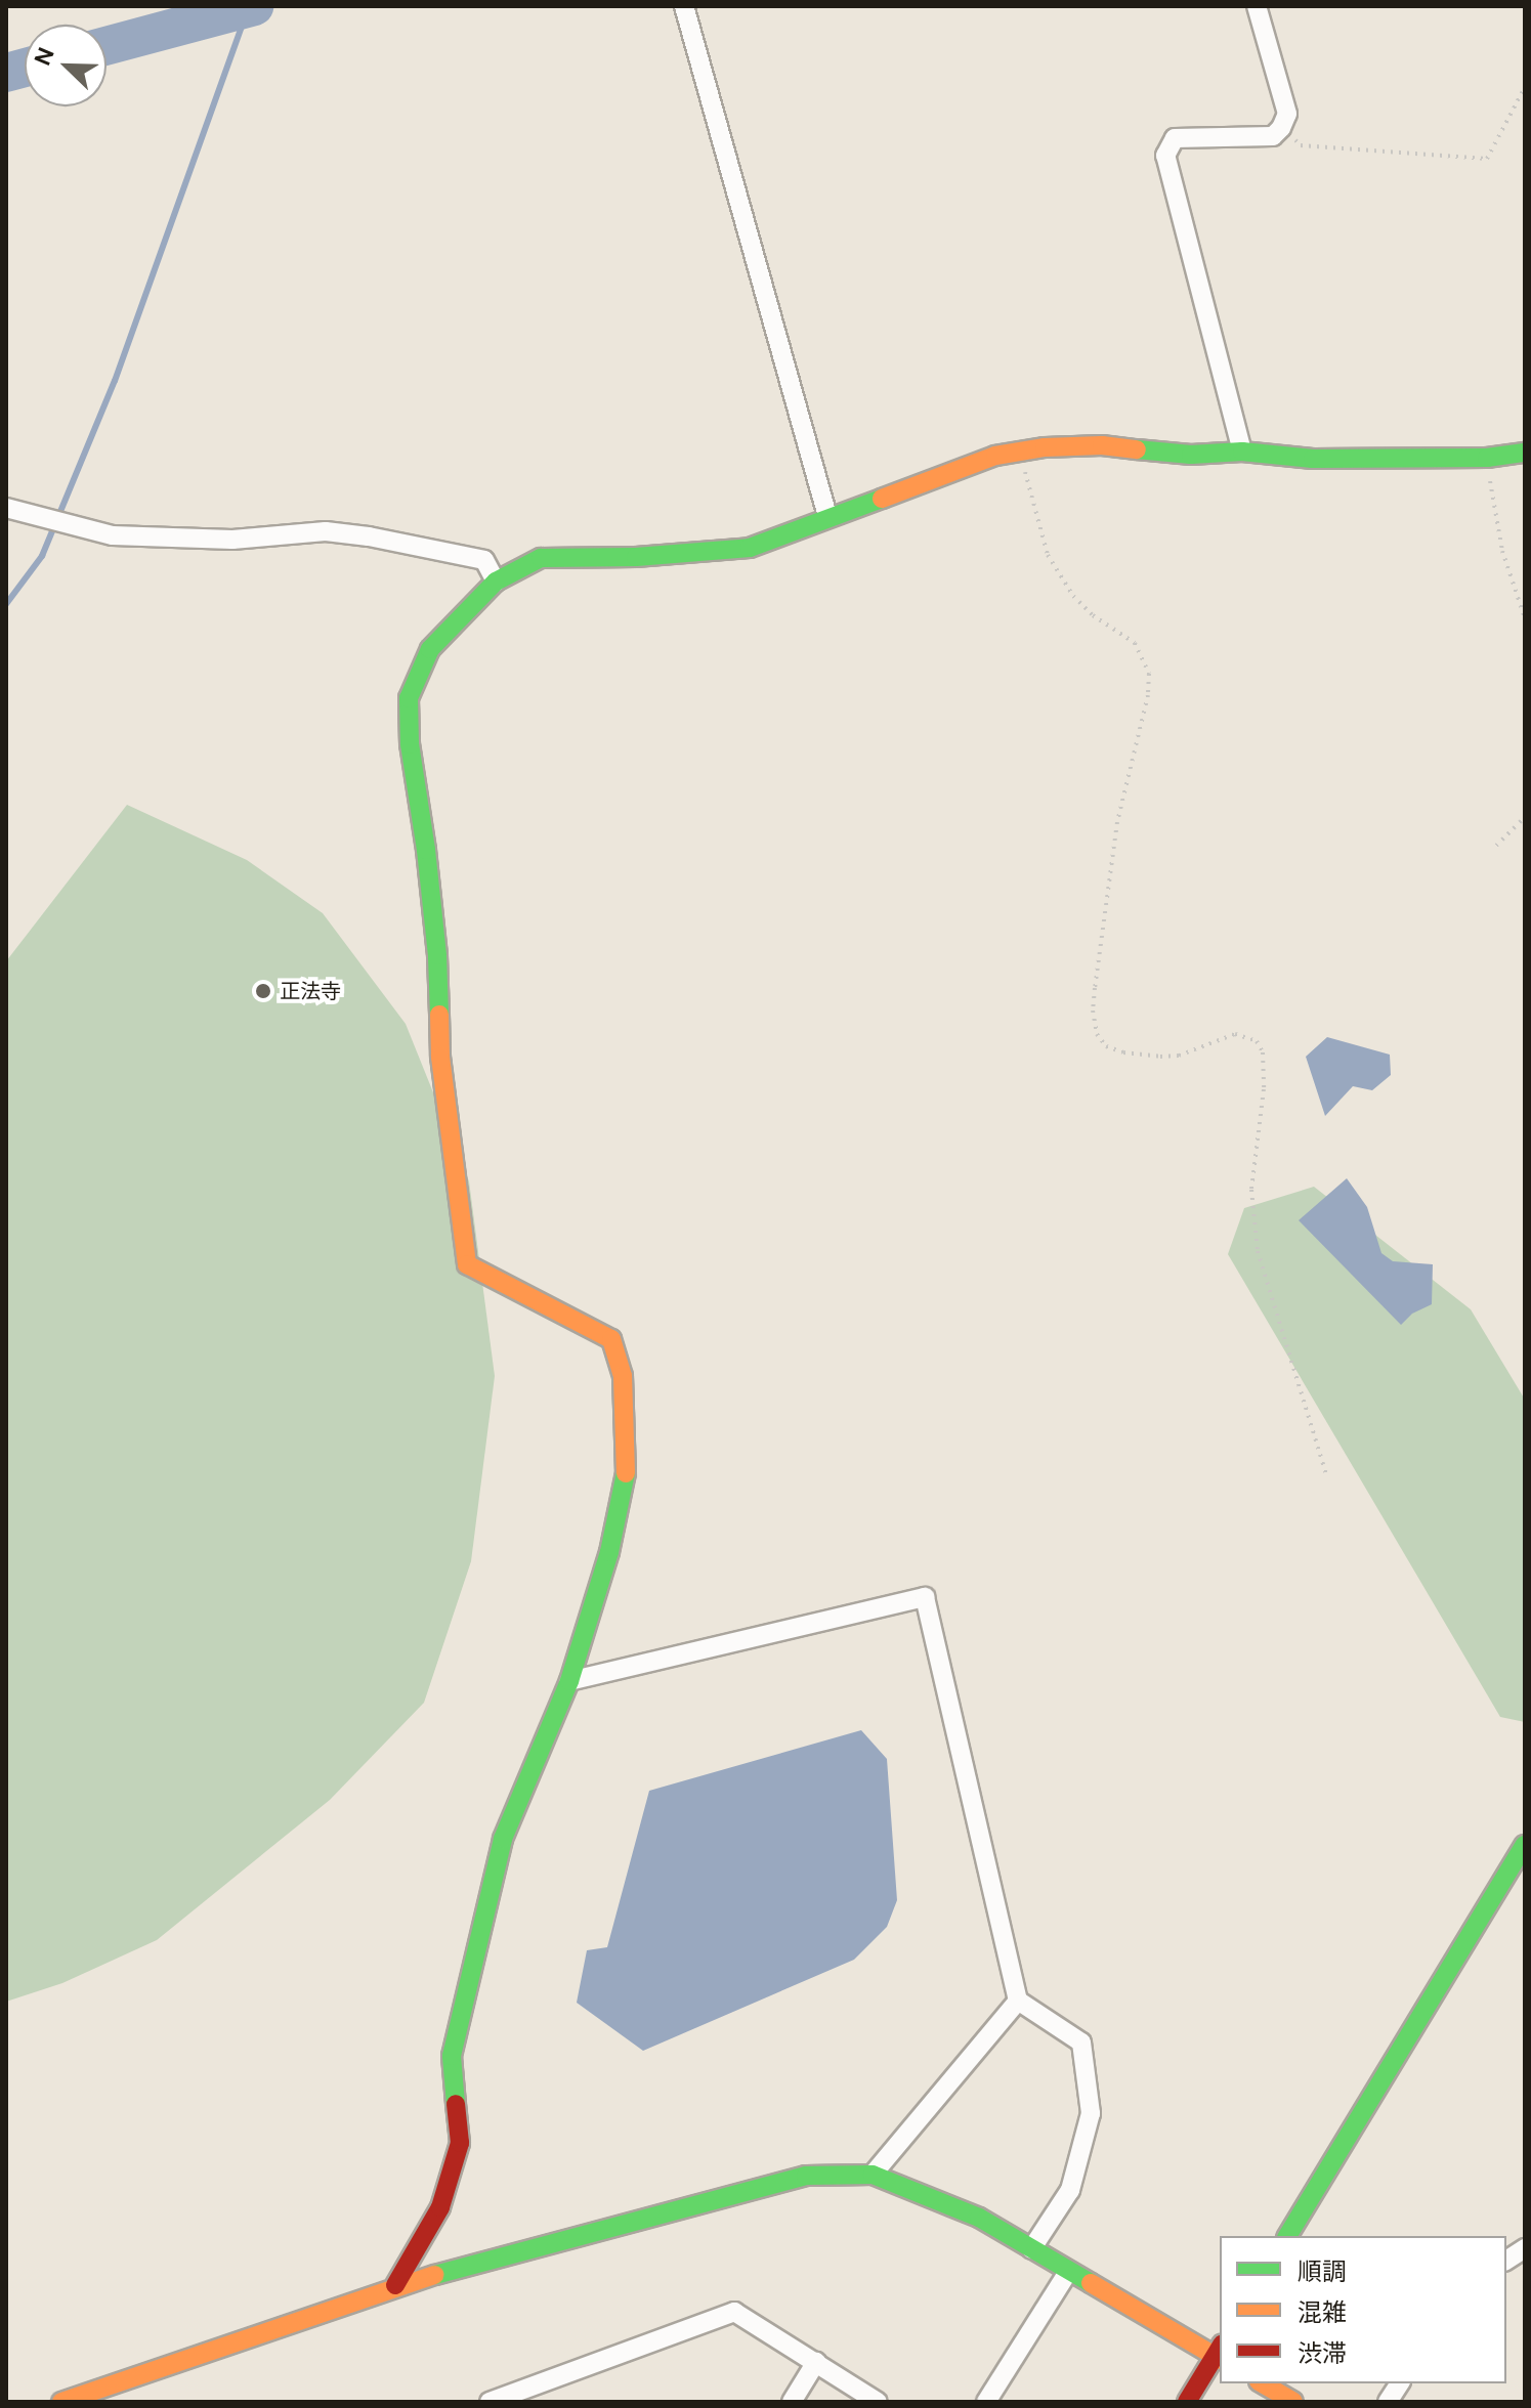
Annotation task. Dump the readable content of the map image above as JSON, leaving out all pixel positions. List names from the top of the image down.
{
  "places": ["正法寺"],
  "legend": ["順調", "混雑", "渋滞"],
  "north": "top left"
}
